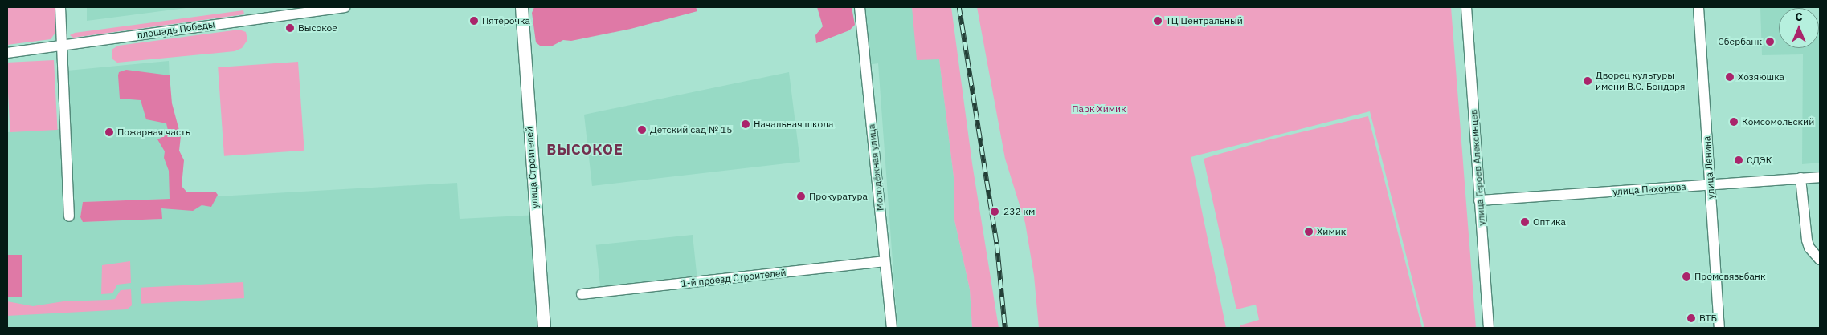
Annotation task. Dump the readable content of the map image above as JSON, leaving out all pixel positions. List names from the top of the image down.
{
  "streets": {
    "main road": ["улица Строителей"],
    "street": [
      "площадь Победы",
      "Молодёжная улица",
      "улица Героев Алексинцев",
      "улица Ленина",
      "улица Пахомова",
      "1-й проезд Строителей"
    ]
  },
  "crossings": [
    ["Молодёжная улица", "1-й проезд Строителей"],
    ["улица Героев Алексинцев", "улица Пахомова"],
    ["улица Ленина", "улица Пахомова"]
  ],
  "districts": ["ВЫСОКОЕ"],
  "parks": ["Парк Химик"],
  "places": [
    "Пятёрочка",
    "ТЦ Центральный",
    "Высокое",
    "Сбербанк",
    "Хозяюшка",
    "Дворец культуры имени В.С. Бондаря",
    "Комсомольский",
    "Начальная школа",
    "Детский сад № 15",
    "Пожарная часть",
    "СДЭК",
    "Прокуратура",
    "232 км",
    "Оптика",
    "Химик",
    "Промсвязьбанк",
    "ВТБ"
  ],
  "north": "top"
}
